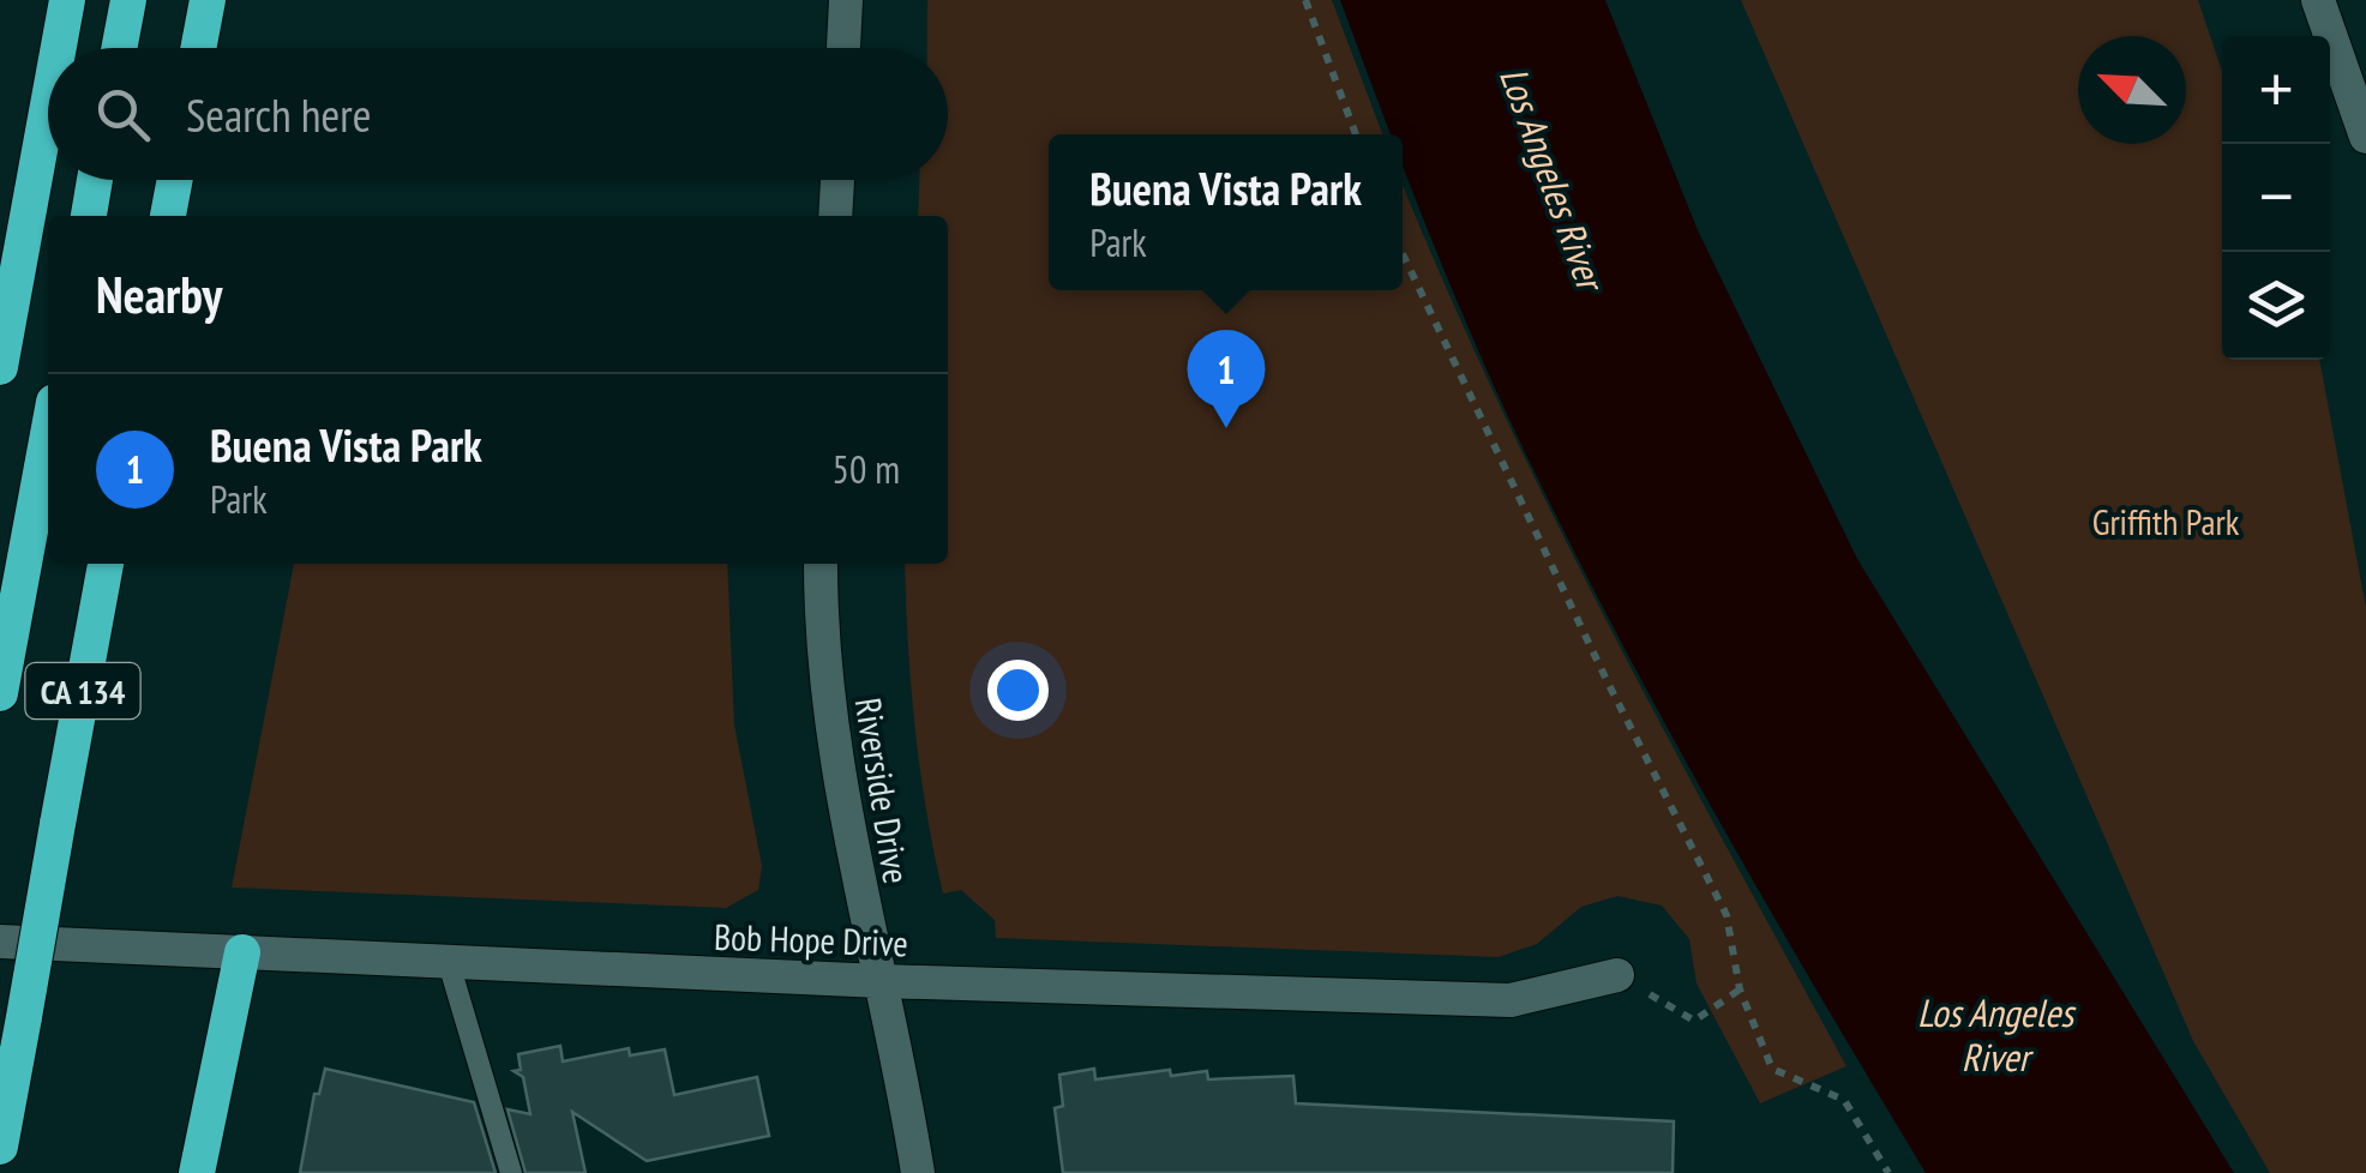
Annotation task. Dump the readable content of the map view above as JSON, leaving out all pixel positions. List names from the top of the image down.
{
  "streets": {
    "highway": ["CA 134"],
    "main road": ["Riverside Drive", "Bob Hope Drive"]
  },
  "crossings": [
    ["Riverside Drive", "Bob Hope Drive"]
  ],
  "water": ["Los Angeles River"],
  "parks": ["Griffith Park"],
  "north": "top left",
  "page": {
    "map_buttons": ["+", "−"],
    "search": "Search here",
    "popup": ["Buena Vista Park", "Park"],
    "heading": "Nearby",
    "pins": "1",
    "list": [
      {
        "mark": "1",
        "name": "Buena Vista Park",
        "note": "Park",
        "value": "50 m"
      }
    ]
  }
}
